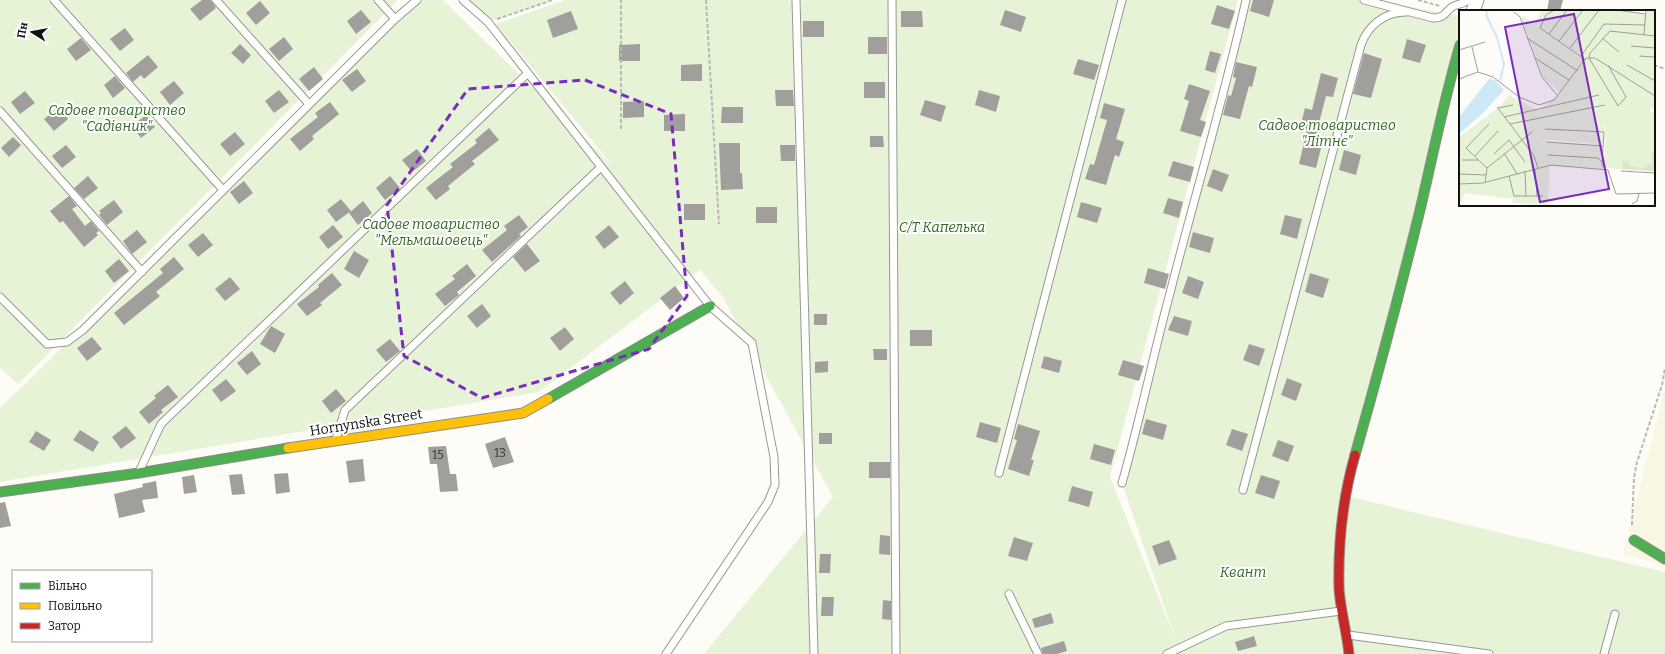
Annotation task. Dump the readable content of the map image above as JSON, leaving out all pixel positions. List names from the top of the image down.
{
  "streets": {
    "street": ["Hornynska Street"]
  },
  "parks": [
    "Садове товариство \"Садівник\"",
    "Садвое товариство \"Літнє\"",
    "Садове товариство \"Мельмашовець\"",
    "С/Т Капелька",
    "Квант"
  ],
  "house_numbers": ["13", "15"],
  "legend": ["Вільно", "Повільно", "Затор"],
  "north": "left"
}
